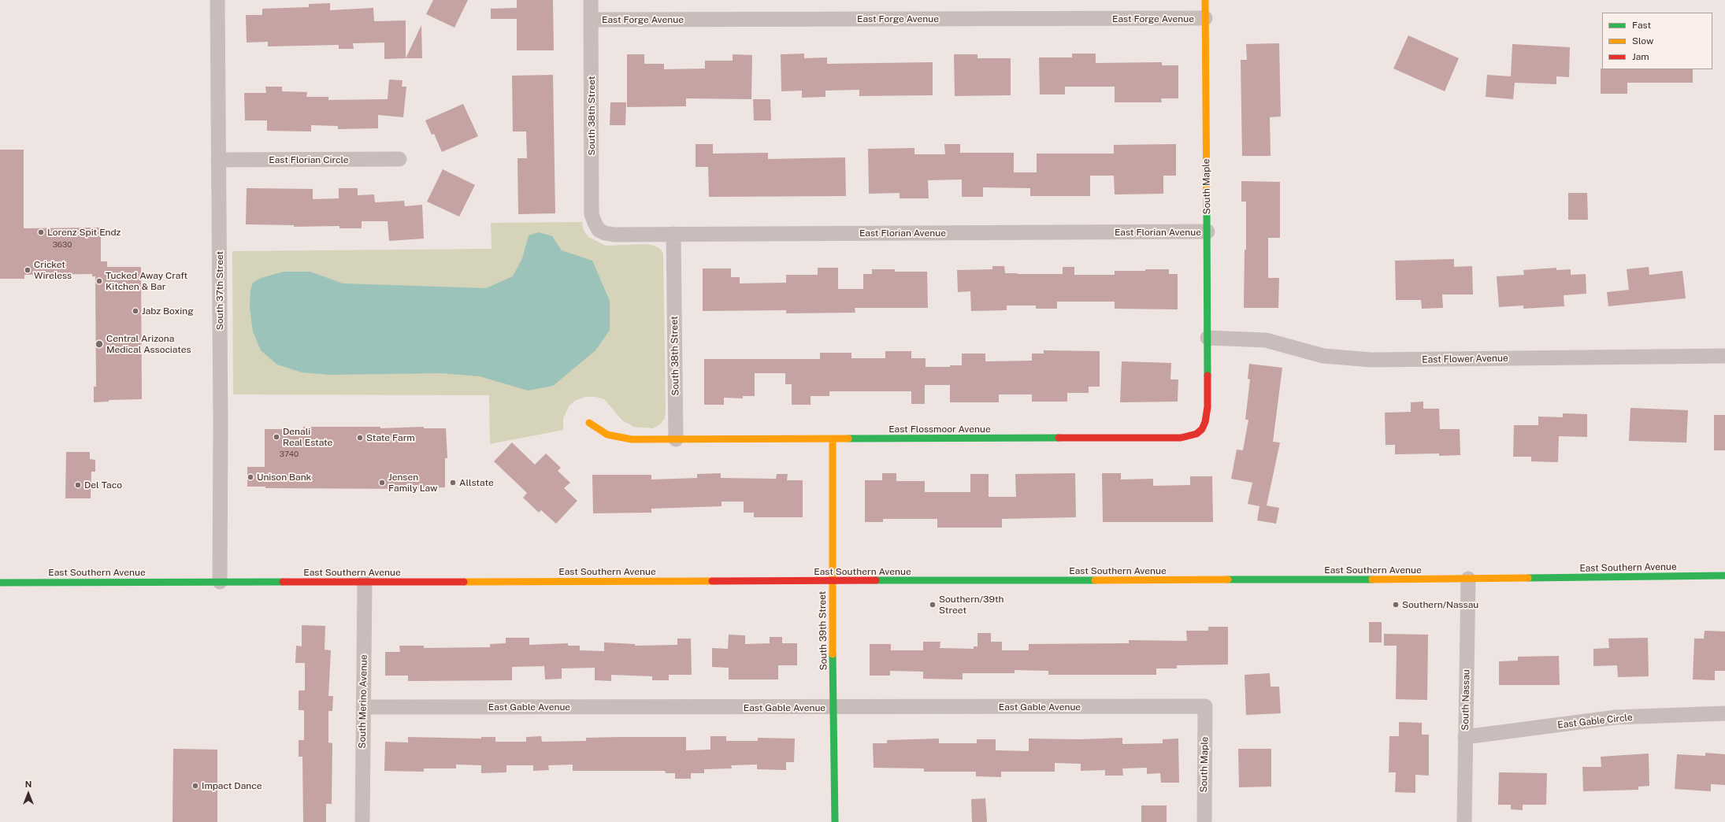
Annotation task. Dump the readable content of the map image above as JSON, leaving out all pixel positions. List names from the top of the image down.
{
  "streets": {
    "main road": [
      "South Maple",
      "East Flossmoor Avenue",
      "East Southern Avenue",
      "South 39th Street"
    ],
    "street": [
      "East Forge Avenue",
      "South 38th Street",
      "East Florian Circle",
      "East Florian Avenue",
      "South 37th Street",
      "East Flower Avenue",
      "South Nassau",
      "South Merino Avenue",
      "East Gable Avenue",
      "East Gable Circle"
    ]
  },
  "crossings": [
    ["East Forge Avenue", "South 38th Street"],
    ["East Forge Avenue", "South Maple"],
    ["South 38th Street", "East Florian Avenue"],
    ["South 38th Street", "East Flossmoor Avenue"],
    ["East Florian Circle", "South 37th Street"],
    ["South Maple", "East Florian Avenue"],
    ["South Maple", "East Flower Avenue"],
    ["South Maple", "East Flossmoor Avenue"],
    ["South Maple", "East Gable Avenue"],
    ["South 37th Street", "East Southern Avenue"],
    ["East Flossmoor Avenue", "South 39th Street"],
    ["East Southern Avenue", "South 39th Street"],
    ["East Southern Avenue", "South Nassau"],
    ["East Southern Avenue", "South Merino Avenue"],
    ["South 39th Street", "East Gable Avenue"],
    ["South Nassau", "East Gable Circle"],
    ["South Merino Avenue", "East Gable Avenue"]
  ],
  "places": [
    "Lorenz Spit Endz",
    "Cricket Wireless",
    "Tucked Away Craft Kitchen & Bar",
    "Jabz Boxing",
    "Central Arizona Medical Associates",
    "Denali Real Estate",
    "State Farm",
    "Unison Bank",
    "Jensen Family Law",
    "Allstate",
    "Del Taco",
    "Southern/39th Street",
    "Southern/Nassau",
    "Impact Dance"
  ],
  "house_numbers": ["3630", "3740"],
  "legend": ["Fast", "Slow", "Jam"],
  "north": "top"
}
